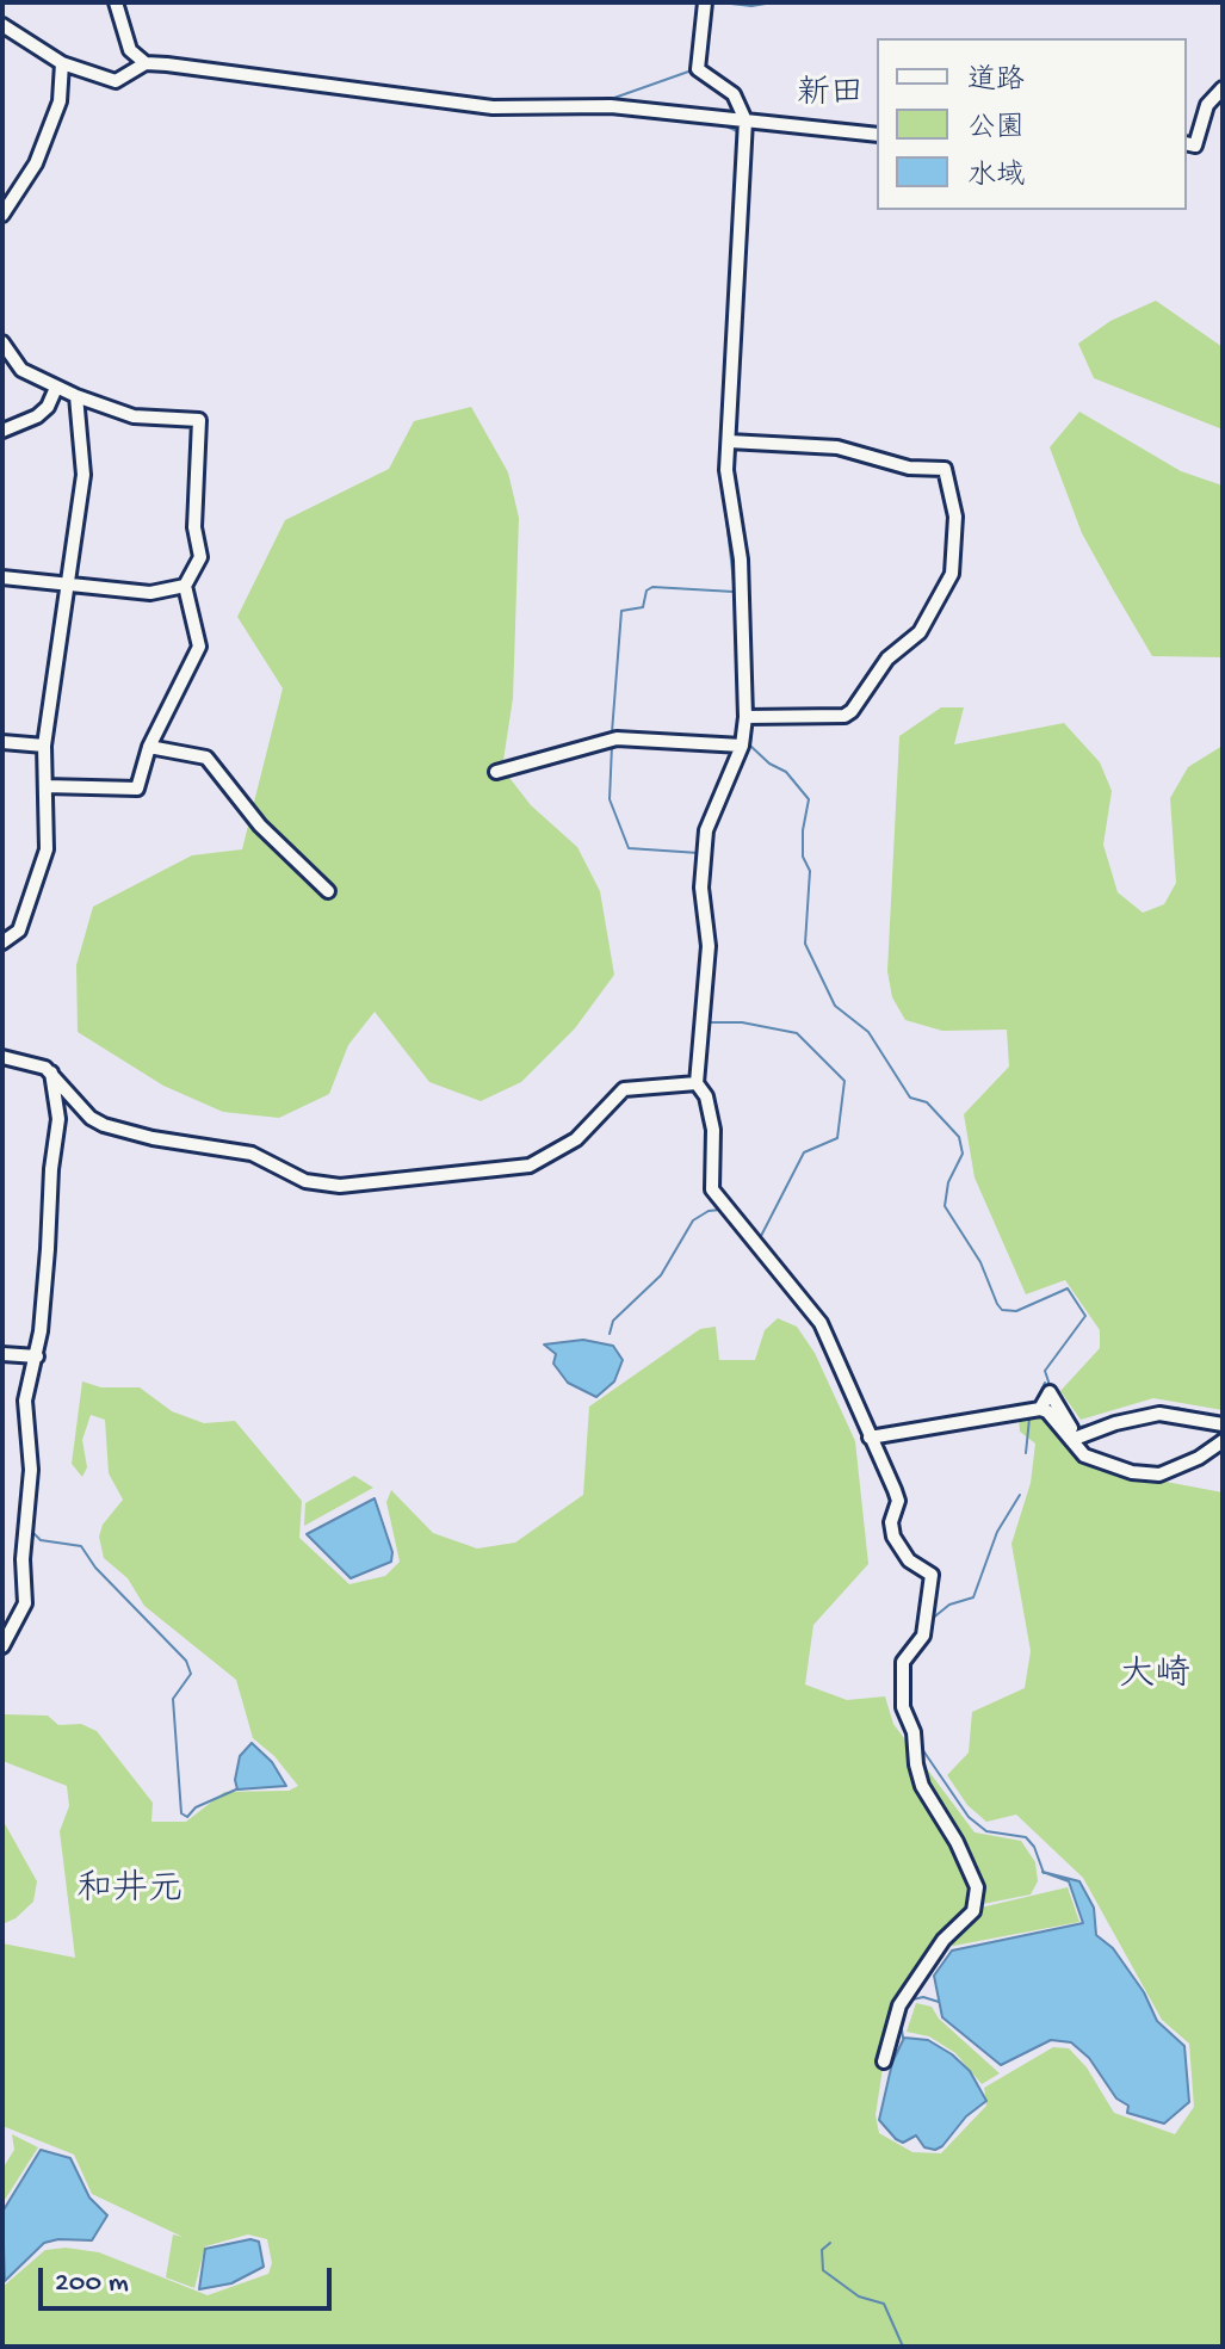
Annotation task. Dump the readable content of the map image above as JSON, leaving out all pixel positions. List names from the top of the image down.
{
  "districts": ["新田", "大崎", "和井元"],
  "legend": ["道路", "公園", "水域"],
  "scale_bar": "200 m"
}
